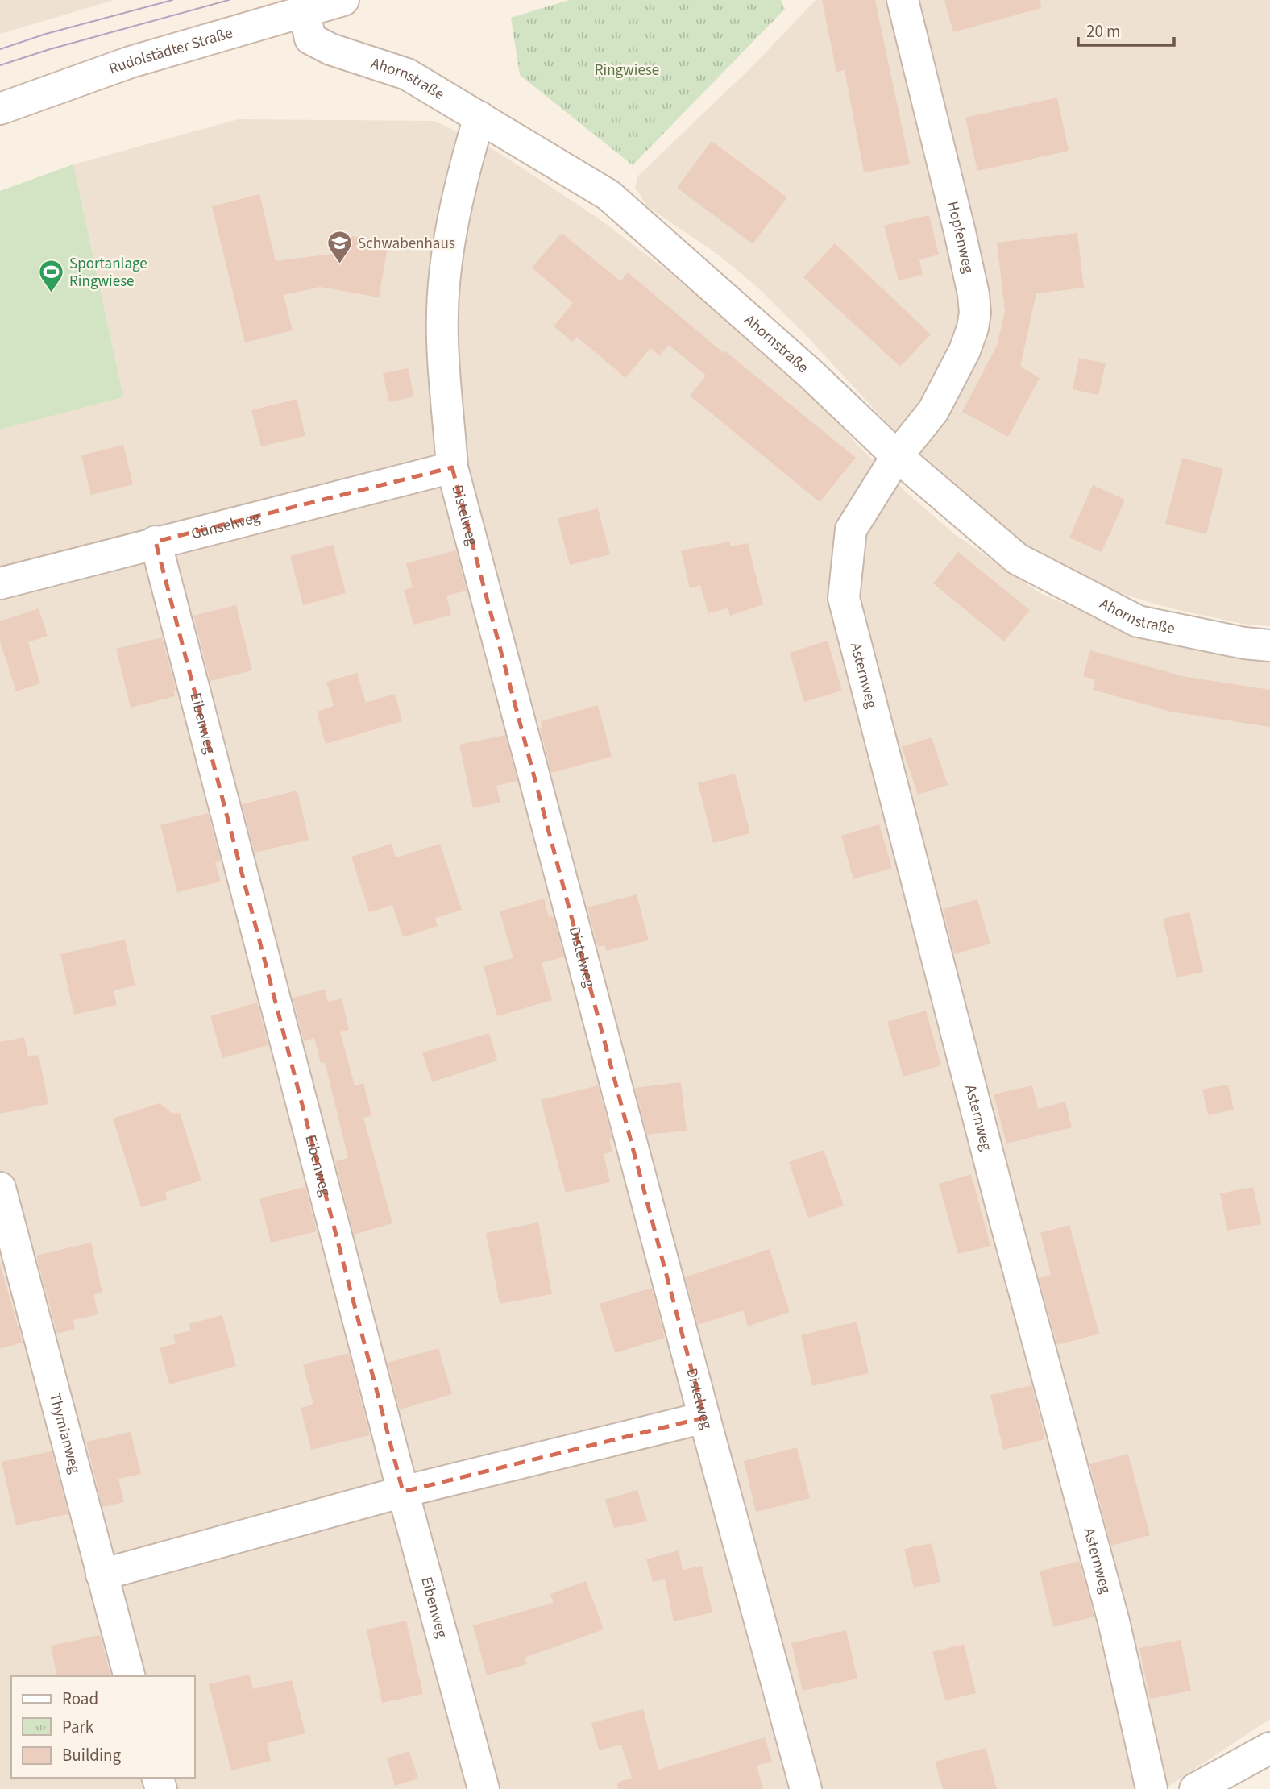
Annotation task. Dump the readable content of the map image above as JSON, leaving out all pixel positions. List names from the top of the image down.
{
  "streets": {
    "street": [
      "Rudolstädter Straße",
      "Ahornstraße",
      "Hopfenweg",
      "Distelweg",
      "Günselweg",
      "Asternweg",
      "Eibenweg",
      "Thymianweg"
    ]
  },
  "crossings": [
    ["Rudolstädter Straße", "Ahornstraße"],
    ["Ahornstraße", "Hopfenweg"],
    ["Ahornstraße", "Distelweg"],
    ["Ahornstraße", "Asternweg"],
    ["Hopfenweg", "Asternweg"],
    ["Distelweg", "Günselweg"],
    ["Günselweg", "Eibenweg"]
  ],
  "parks": ["Ringwiese"],
  "places": {
    "school or university": ["Schwabenhaus"],
    "sports": ["Sportanlage Ringwiese"]
  },
  "legend": ["Road", "Park", "Building"],
  "scale_bar": "20 m"
}
